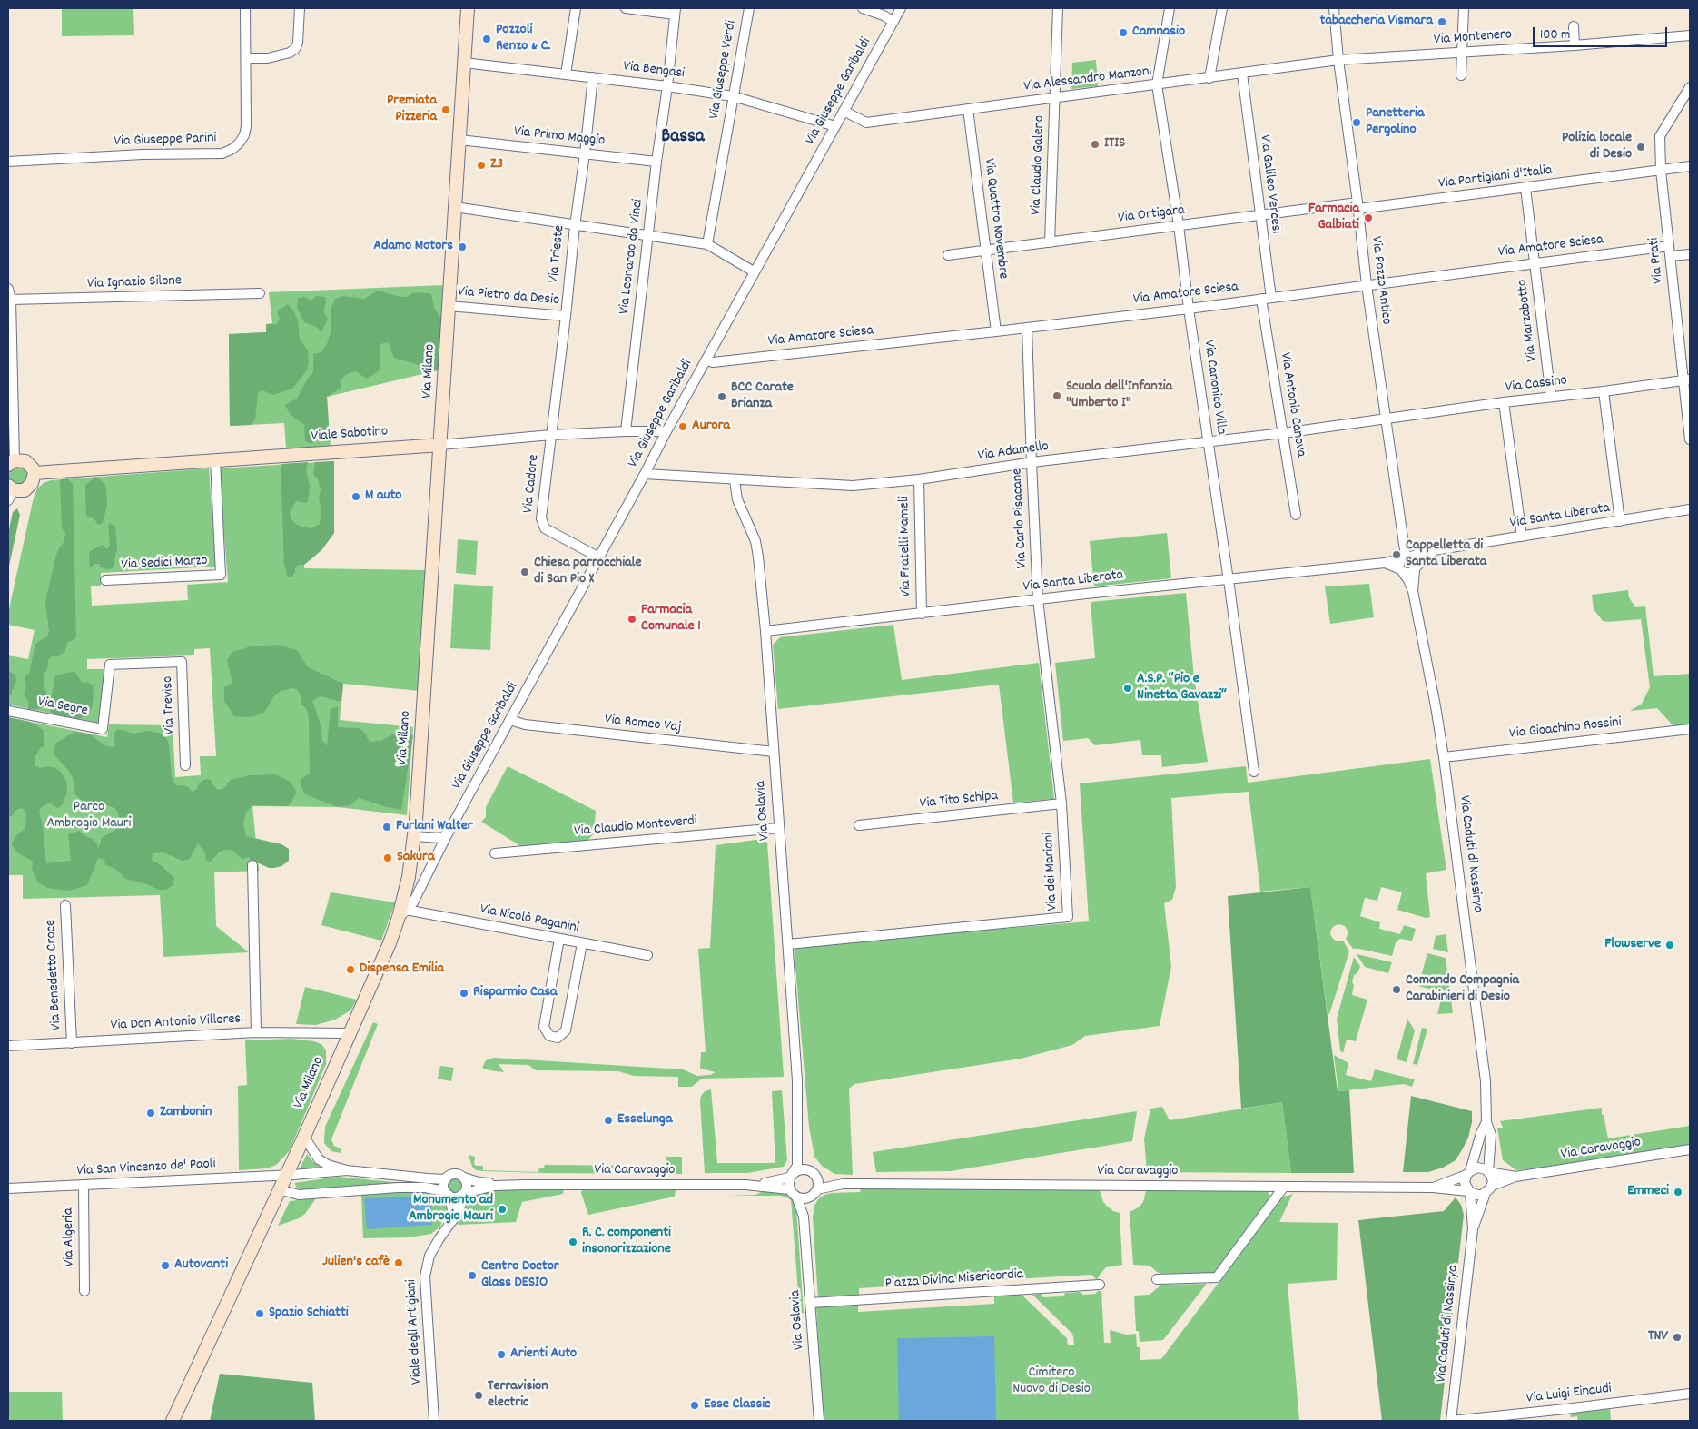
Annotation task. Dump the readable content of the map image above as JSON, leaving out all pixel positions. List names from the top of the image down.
{
  "streets": {
    "main road": ["Via Milano", "Viale Sabotino"],
    "street": [
      "Via Montenero",
      "Via Giuseppe Verdi",
      "Via Bengasi",
      "Via Alessandro Manzoni",
      "Via Giuseppe Garibaldi",
      "Via Primo Maggio",
      "Via Giuseppe Parini",
      "Via Claudio Galeno",
      "Via Partigiani d'Italia",
      "Via Galileo Vercesi",
      "Via Ortigara",
      "Via Quattro Novembre",
      "Via Amatore Sciesa",
      "Via Trieste",
      "Via Leonardo da Vinci",
      "Via Prati",
      "Via Pozzo Antico",
      "Via Ignazio Silone",
      "Via Pietro da Desio",
      "Via Marzabotto",
      "Via Cassino",
      "Via Canonico Villa",
      "Via Antonio Canova",
      "Via Adamello",
      "Via Cadore",
      "Via Santa Liberata",
      "Via Carlo Pisacane",
      "Via Fratelli Mameli",
      "Via Sedici Marzo",
      "Via Treviso",
      "Via Segre",
      "Via Romeo Vaj",
      "Via Gioachino Rossini",
      "Via Tito Schipa",
      "Via Oslavia",
      "Via Claudio Monteverdi",
      "Via Caduti di Nassirya",
      "Via dei Mariani",
      "Via Nicolò Paganini",
      "Via Benedetto Croce",
      "Via Don Antonio Villoresi",
      "Via Caravaggio",
      "Via San Vincenzo de' Paoli",
      "Via Algeria",
      "Piazza Divina Misericordia",
      "Viale degli Artigiani",
      "Via Luigi Einaudi"
    ]
  },
  "crossings": [
    ["Via Montenero", "Via Alessandro Manzoni"],
    ["Via Montenero", "Via Pozzo Antico"],
    ["Via Giuseppe Verdi", "Via Bengasi"],
    ["Via Bengasi", "Via Giuseppe Garibaldi"],
    ["Via Bengasi", "Via Trieste"],
    ["Via Bengasi", "Via Leonardo da Vinci"],
    ["Via Bengasi", "Via Milano"],
    ["Via Alessandro Manzoni", "Via Giuseppe Garibaldi"],
    ["Via Alessandro Manzoni", "Via Claudio Galeno"],
    ["Via Alessandro Manzoni", "Via Galileo Vercesi"],
    ["Via Alessandro Manzoni", "Via Quattro Novembre"],
    ["Via Alessandro Manzoni", "Via Pozzo Antico"],
    ["Via Alessandro Manzoni", "Via Canonico Villa"],
    ["Via Giuseppe Garibaldi", "Via Amatore Sciesa"],
    ["Via Giuseppe Garibaldi", "Via Milano"],
    ["Via Giuseppe Garibaldi", "Viale Sabotino"],
    ["Via Giuseppe Garibaldi", "Via Adamello"],
    ["Via Giuseppe Garibaldi", "Via Cadore"],
    ["Via Giuseppe Garibaldi", "Via Romeo Vaj"],
    ["Via Giuseppe Garibaldi", "Via Nicolò Paganini"],
    ["Via Primo Maggio", "Via Trieste"],
    ["Via Primo Maggio", "Via Leonardo da Vinci"],
    ["Via Primo Maggio", "Via Milano"],
    ["Via Claudio Galeno", "Via Ortigara"],
    ["Via Partigiani d'Italia", "Via Ortigara"],
    ["Via Partigiani d'Italia", "Via Prati"],
    ["Via Partigiani d'Italia", "Via Pozzo Antico"],
    ["Via Partigiani d'Italia", "Via Marzabotto"],
    ["Via Galileo Vercesi", "Via Ortigara"],
    ["Via Galileo Vercesi", "Via Amatore Sciesa"],
    ["Via Ortigara", "Via Quattro Novembre"],
    ["Via Ortigara", "Via Pozzo Antico"],
    ["Via Ortigara", "Via Canonico Villa"],
    ["Via Quattro Novembre", "Via Amatore Sciesa"],
    ["Via Amatore Sciesa", "Via Prati"],
    ["Via Amatore Sciesa", "Via Pozzo Antico"],
    ["Via Amatore Sciesa", "Via Marzabotto"],
    ["Via Amatore Sciesa", "Via Canonico Villa"],
    ["Via Amatore Sciesa", "Via Antonio Canova"],
    ["Via Amatore Sciesa", "Via Carlo Pisacane"],
    ["Via Trieste", "Via Pietro da Desio"],
    ["Via Trieste", "Viale Sabotino"],
    ["Via Trieste", "Via Cadore"],
    ["Via Leonardo da Vinci", "Viale Sabotino"],
    ["Via Prati", "Via Cassino"],
    ["Via Pozzo Antico", "Via Cassino"],
    ["Via Pozzo Antico", "Via Adamello"],
    ["Via Pozzo Antico", "Via Santa Liberata"],
    ["Via Pietro da Desio", "Via Milano"],
    ["Via Marzabotto", "Via Cassino"],
    ["Via Milano", "Viale Sabotino"],
    ["Via Milano", "Via Nicolò Paganini"],
    ["Via Milano", "Via Don Antonio Villoresi"],
    ["Via Milano", "Via San Vincenzo de' Paoli"],
    ["Via Cassino", "Via Adamello"],
    ["Via Canonico Villa", "Via Adamello"],
    ["Via Canonico Villa", "Via Santa Liberata"],
    ["Via Antonio Canova", "Via Adamello"],
    ["Viale Sabotino", "Via Cadore"],
    ["Viale Sabotino", "Via Sedici Marzo"],
    ["Via Adamello", "Via Carlo Pisacane"],
    ["Via Adamello", "Via Fratelli Mameli"],
    ["Via Adamello", "Via Oslavia"],
    ["Via Santa Liberata", "Via Carlo Pisacane"],
    ["Via Santa Liberata", "Via Fratelli Mameli"],
    ["Via Santa Liberata", "Via Oslavia"],
    ["Via Santa Liberata", "Via dei Mariani"],
    ["Via Carlo Pisacane", "Via dei Mariani"],
    ["Via Treviso", "Via Segre"],
    ["Via Romeo Vaj", "Via Oslavia"],
    ["Via Gioachino Rossini", "Via Caduti di Nassirya"],
    ["Via Tito Schipa", "Via dei Mariani"],
    ["Via Oslavia", "Via Claudio Monteverdi"],
    ["Via Oslavia", "Via dei Mariani"],
    ["Via Oslavia", "Via Caravaggio"],
    ["Via Oslavia", "Piazza Divina Misericordia"],
    ["Via Caduti di Nassirya", "Via Caravaggio"],
    ["Via Caduti di Nassirya", "Via Luigi Einaudi"],
    ["Via Benedetto Croce", "Via Don Antonio Villoresi"],
    ["Via Caravaggio", "Viale degli Artigiani"],
    ["Via San Vincenzo de' Paoli", "Via Algeria"]
  ],
  "districts": ["Bassa"],
  "parks": ["Parco Ambrogio Mauri", "Cimitero Nuovo di Desio"],
  "places": [
    "tabaccheria Vismara",
    "Camnasio",
    "Pozzoli Renzo & C.",
    "Premiata Pizzeria",
    "Panetteria Pergolino",
    "ITIS",
    "Polizia locale di Desio",
    "Z3",
    "Farmacia Galbiati",
    "Adamo Motors",
    "Scuola dell'Infanzia \"Umberto I\"",
    "BCC Carate Brianza",
    "Aurora",
    "M auto",
    "Cappelletta di Santa Liberata",
    "Chiesa parrocchiale di San Pio X",
    "Farmacia Comunale 1",
    "A.S.P. “Pio e Ninetta Gavazzi“",
    "Furlani Walter",
    "Sakura",
    "Flowserve",
    "Dispensa Emilia",
    "Comando Compagnia Carabinieri di Desio",
    "Risparmio Casa",
    "Zambonin",
    "Esselunga",
    "Emmeci",
    "Monumento ad Ambrogio Mauri",
    "R. C. componenti insonorizzazione",
    "Julien's cafè",
    "Autovanti",
    "Centro Doctor Glass DESIO",
    "Spazio Schiatti",
    "TNV",
    "Arienti Auto",
    "Terravision electric",
    "Esse Classic"
  ],
  "scale_bar": "100 m"
}
